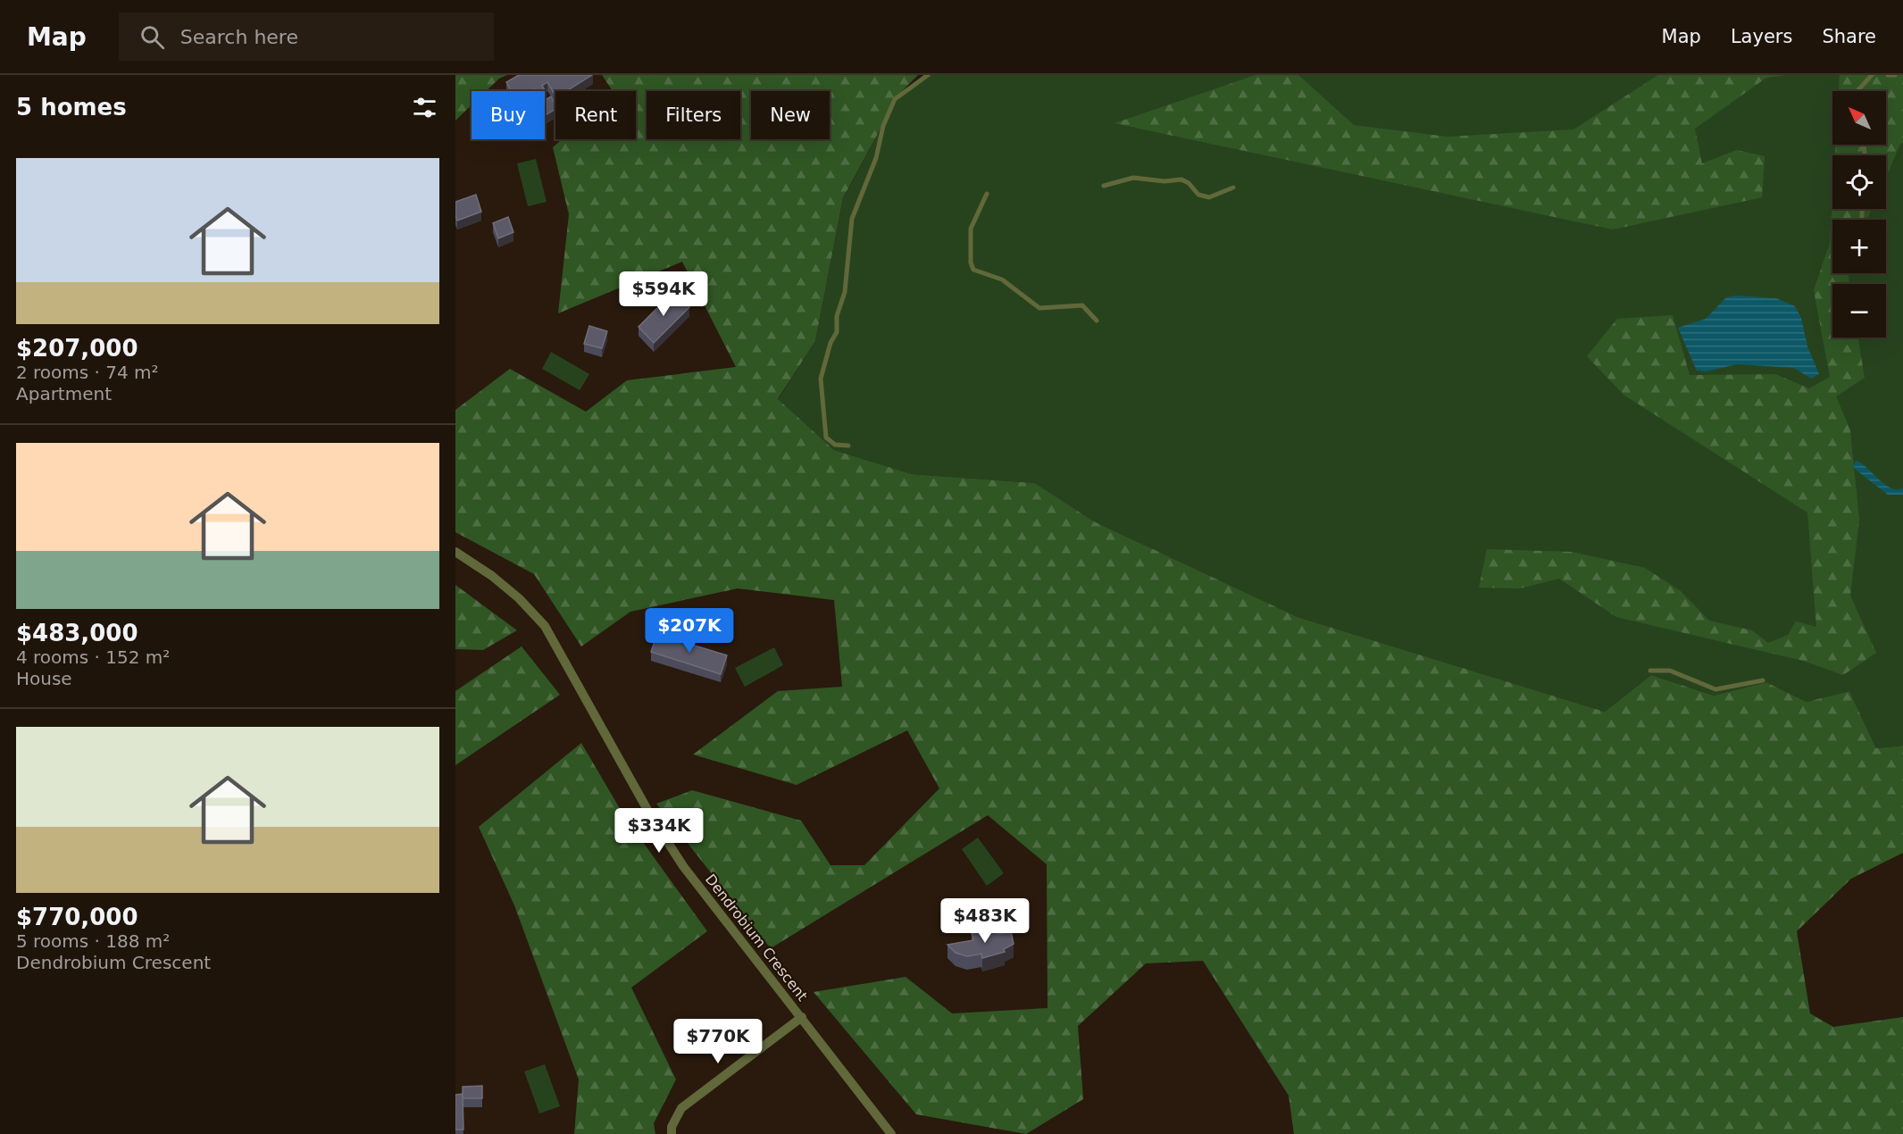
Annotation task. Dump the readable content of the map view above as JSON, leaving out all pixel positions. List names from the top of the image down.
{
  "streets": {
    "street": ["Dendrobium Crescent"]
  },
  "north": "top left",
  "page": {
    "header": "Map",
    "search": "Search here",
    "nav": ["Map", "Layers", "Share"],
    "heading": "5 homes",
    "map_buttons": ["+", "−"],
    "chip": [
      "Buy",
      "Rent",
      "Filters",
      "New"
    ],
    "list": [
      {
        "name": "$207,000",
        "note": "2 rooms · 74 m² · Apartment"
      },
      {
        "name": "$483,000",
        "note": "4 rooms · 152 m² · House"
      },
      {
        "name": "$770,000",
        "note": "5 rooms · 188 m² · Dendrobium Crescent"
      }
    ],
    "price": [
      "$594K",
      "$207K",
      "$334K",
      "$483K",
      "$770K"
    ]
  }
}
